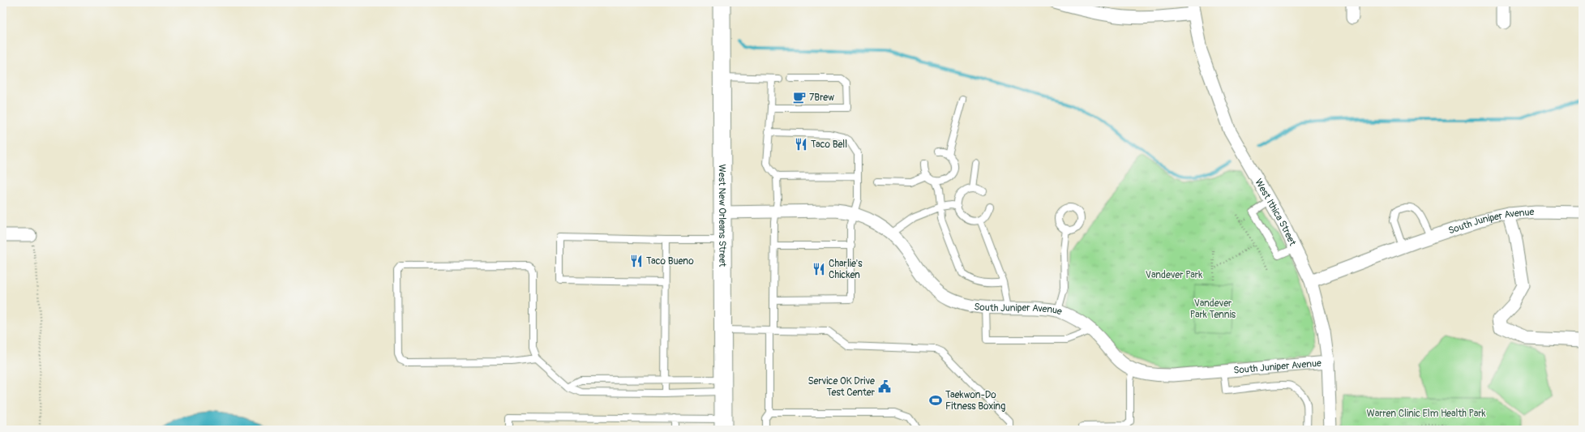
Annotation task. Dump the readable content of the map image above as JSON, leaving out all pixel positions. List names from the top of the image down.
{
  "streets": {
    "main road": ["West New Orleans Street"],
    "street": ["West Ithica Street", "South Juniper Avenue"]
  },
  "crossings": [
    ["West Ithica Street", "South Juniper Avenue"],
    ["West New Orleans Street", "South Juniper Avenue"]
  ],
  "parks": ["Vandever Park", "Vandever Park Tennis", "Warren Clinic Elm Health Park"],
  "places": {
    "cafe": ["7Brew"],
    "restaurant": ["Taco Bell", "Taco Bueno", "Charlie's Chicken"],
    "public building": ["Service OK Drive Test Center"],
    "sports": ["Taekwon-Do Fitness Boxing"]
  }
}
